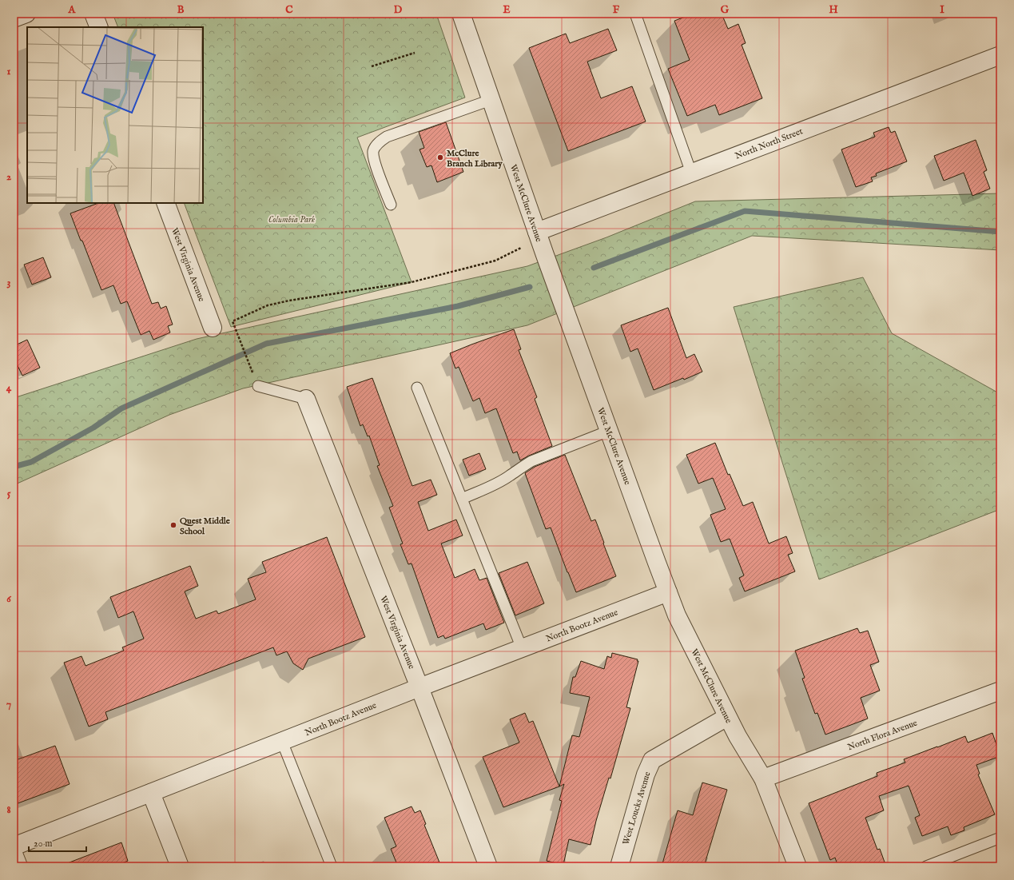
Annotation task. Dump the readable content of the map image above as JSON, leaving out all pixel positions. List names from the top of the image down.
{
  "streets": {
    "street": [
      "North North Street",
      "West McClure Avenue",
      "West Virginia Avenue",
      "North Bootz Avenue",
      "North Flora Avenue",
      "West Loucks Avenue"
    ]
  },
  "crossings": [
    ["North North Street", "West McClure Avenue"],
    ["West McClure Avenue", "North Bootz Avenue"],
    ["West McClure Avenue", "North Flora Avenue"],
    ["West McClure Avenue", "West Loucks Avenue"],
    ["West Virginia Avenue", "North Bootz Avenue"]
  ],
  "parks": ["Columbia Park"],
  "places": ["McClure Branch Library", "Quest Middle School"],
  "scale_bar": "20 m",
  "grid": {
    "columns": [
      "A",
      "B",
      "C",
      "D",
      "E",
      "F",
      "G",
      "H",
      "I"
    ],
    "rows": [
      "1",
      "2",
      "3",
      "4",
      "5",
      "6",
      "7",
      "8"
    ]
  }
}
